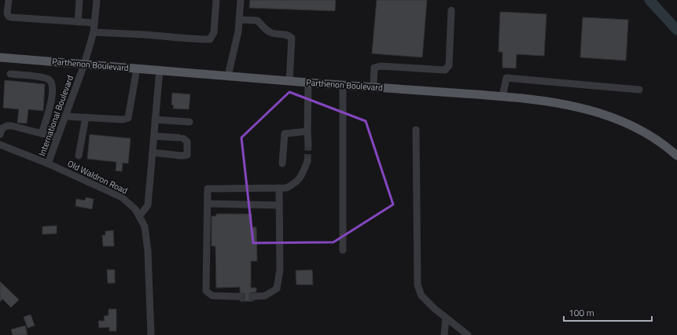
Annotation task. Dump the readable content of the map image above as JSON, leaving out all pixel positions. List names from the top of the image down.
{
  "streets": {
    "main road": ["Parthenon Boulevard"],
    "street": ["International Boulevard", "Old Waldron Road"]
  },
  "crossings": [
    ["Parthenon Boulevard", "International Boulevard"],
    ["International Boulevard", "Old Waldron Road"]
  ],
  "scale_bar": "100 m"
}
